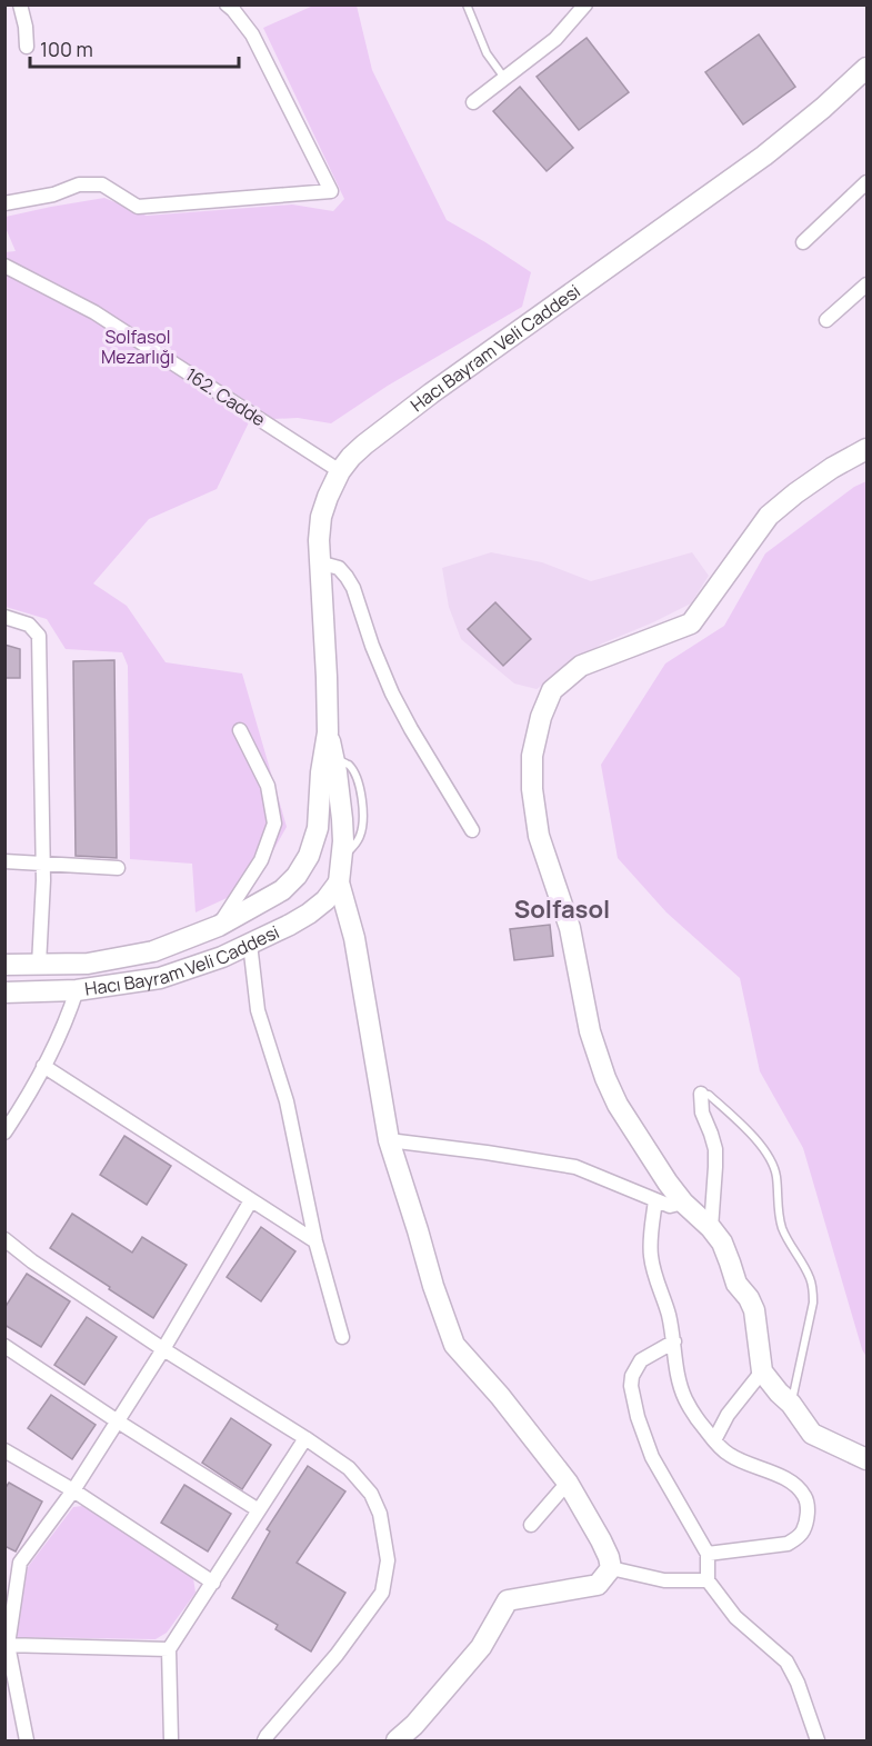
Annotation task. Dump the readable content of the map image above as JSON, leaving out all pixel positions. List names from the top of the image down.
{
  "streets": {
    "street": ["Hacı Bayram Veli Caddesi", "162. Cadde"]
  },
  "crossings": [
    ["Hacı Bayram Veli Caddesi", "162. Cadde"]
  ],
  "districts": ["Solfasol"],
  "parks": ["Solfasol Mezarlığı"],
  "scale_bar": "100 m"
}
